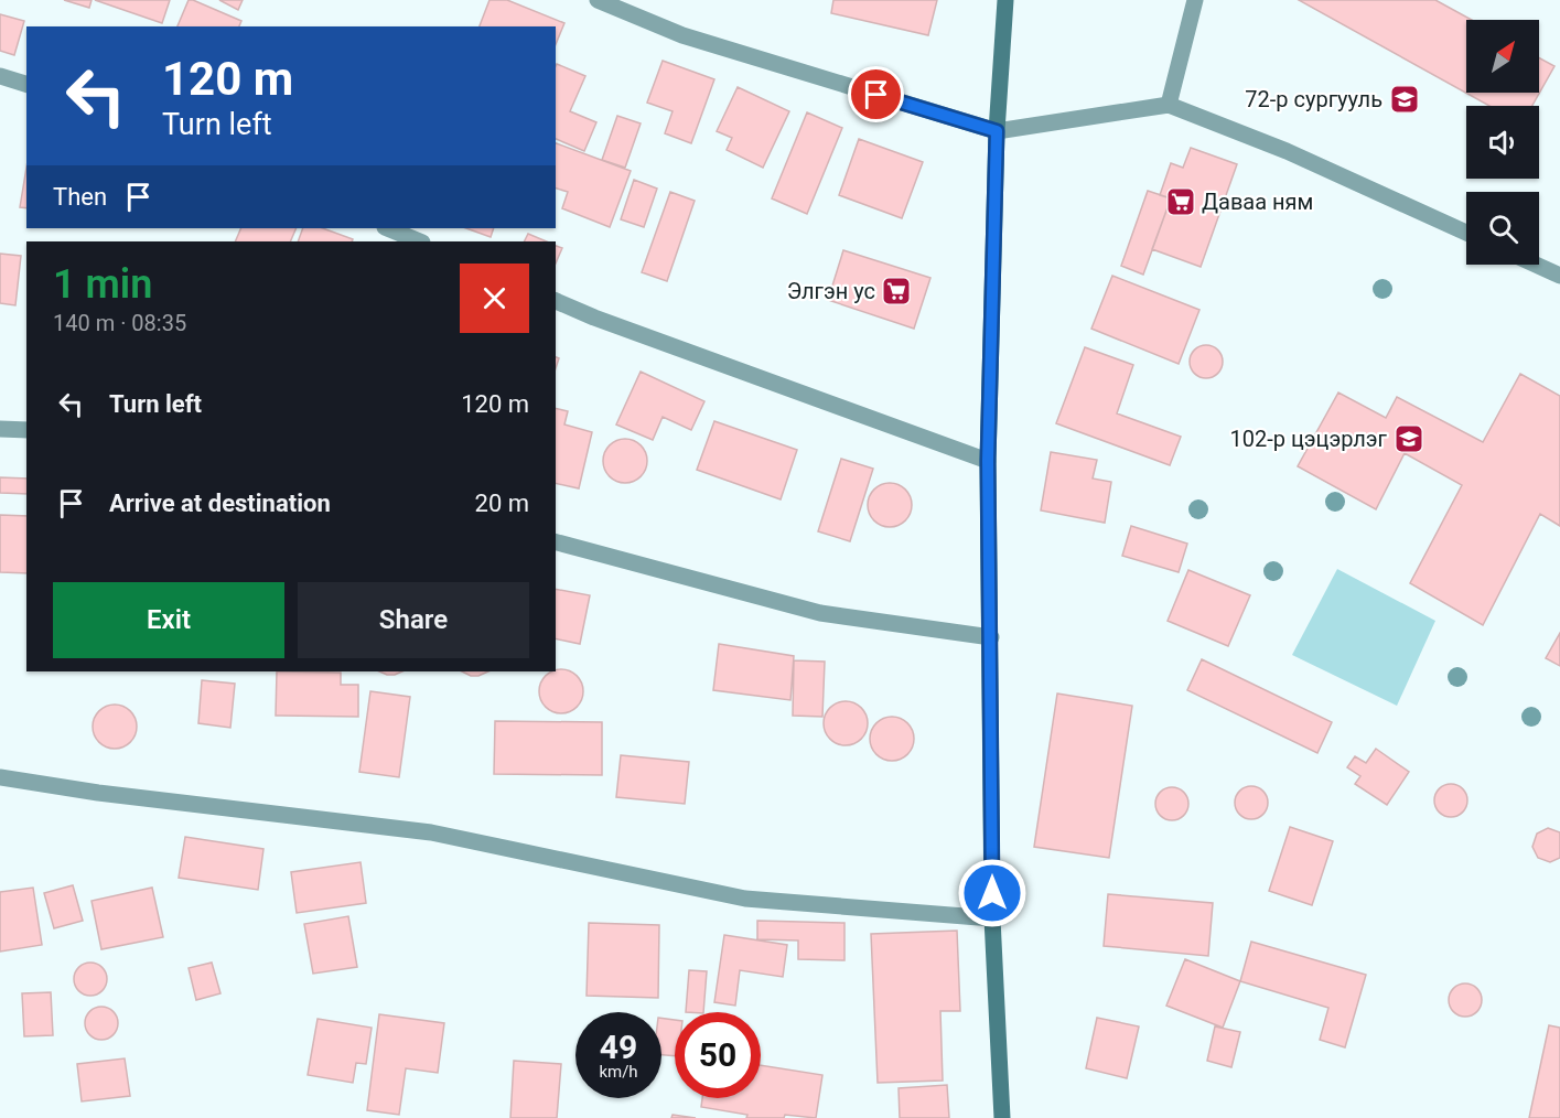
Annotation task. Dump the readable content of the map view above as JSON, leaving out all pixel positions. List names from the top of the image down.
{
  "places": {
    "school or university": ["72-р сургууль", "102-р цэцэрлэг"],
    "supermarket": ["Даваа ням", "Элгэн ус"]
  },
  "north": "top right",
  "page": {
    "turn": ["120 m", "Turn left"],
    "then": "Then",
    "heading": ["1 min", "140 m · 08:35"],
    "list": [
      {
        "name": "Turn left",
        "value": "120 m"
      },
      {
        "name": "Arrive at destination",
        "value": "20 m"
      }
    ],
    "buttons": ["Exit", "Share"],
    "speed": "49 km/h",
    "limit": "50"
  }
}
